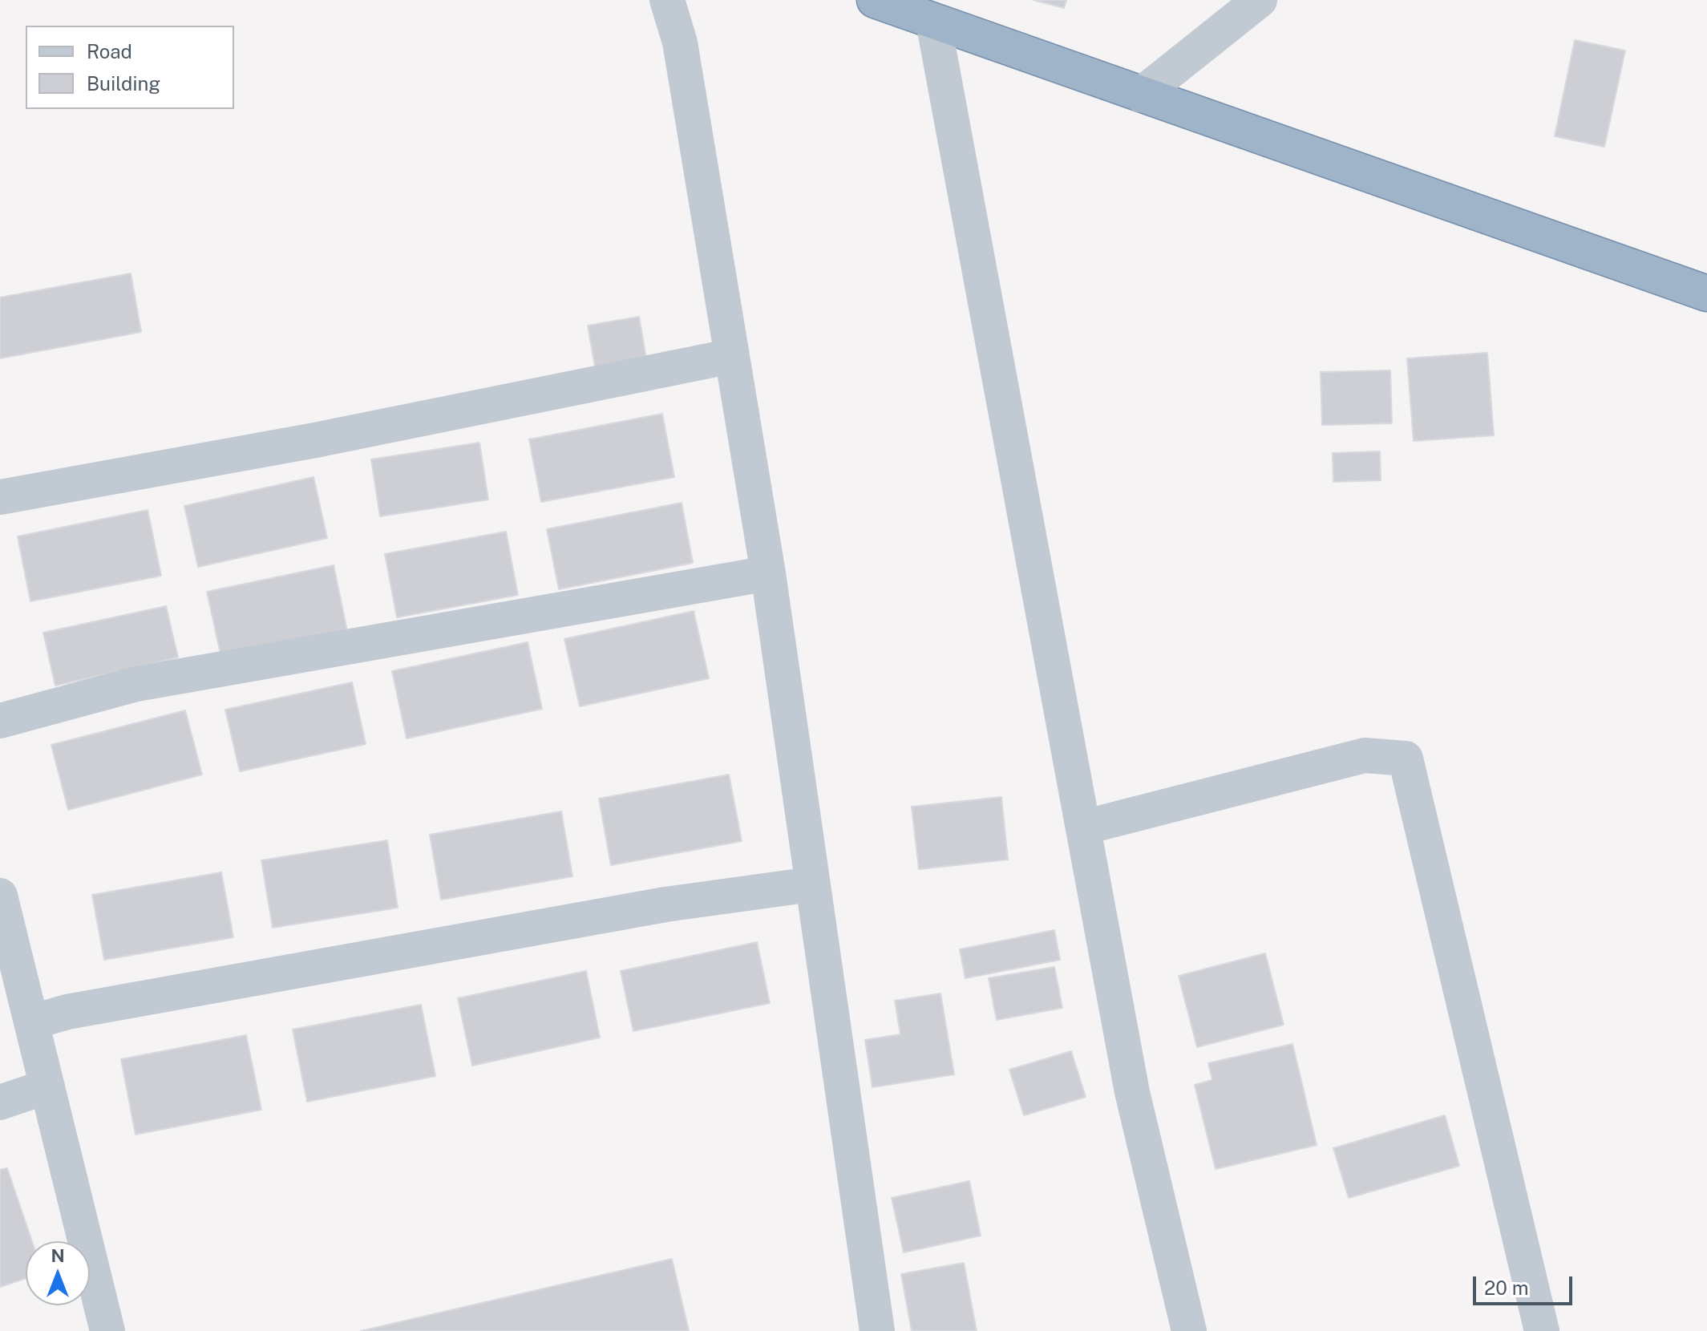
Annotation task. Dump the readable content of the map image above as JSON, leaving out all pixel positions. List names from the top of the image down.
{
  "legend": ["Road", "Building"],
  "scale_bar": "20 m",
  "north": "top"
}
